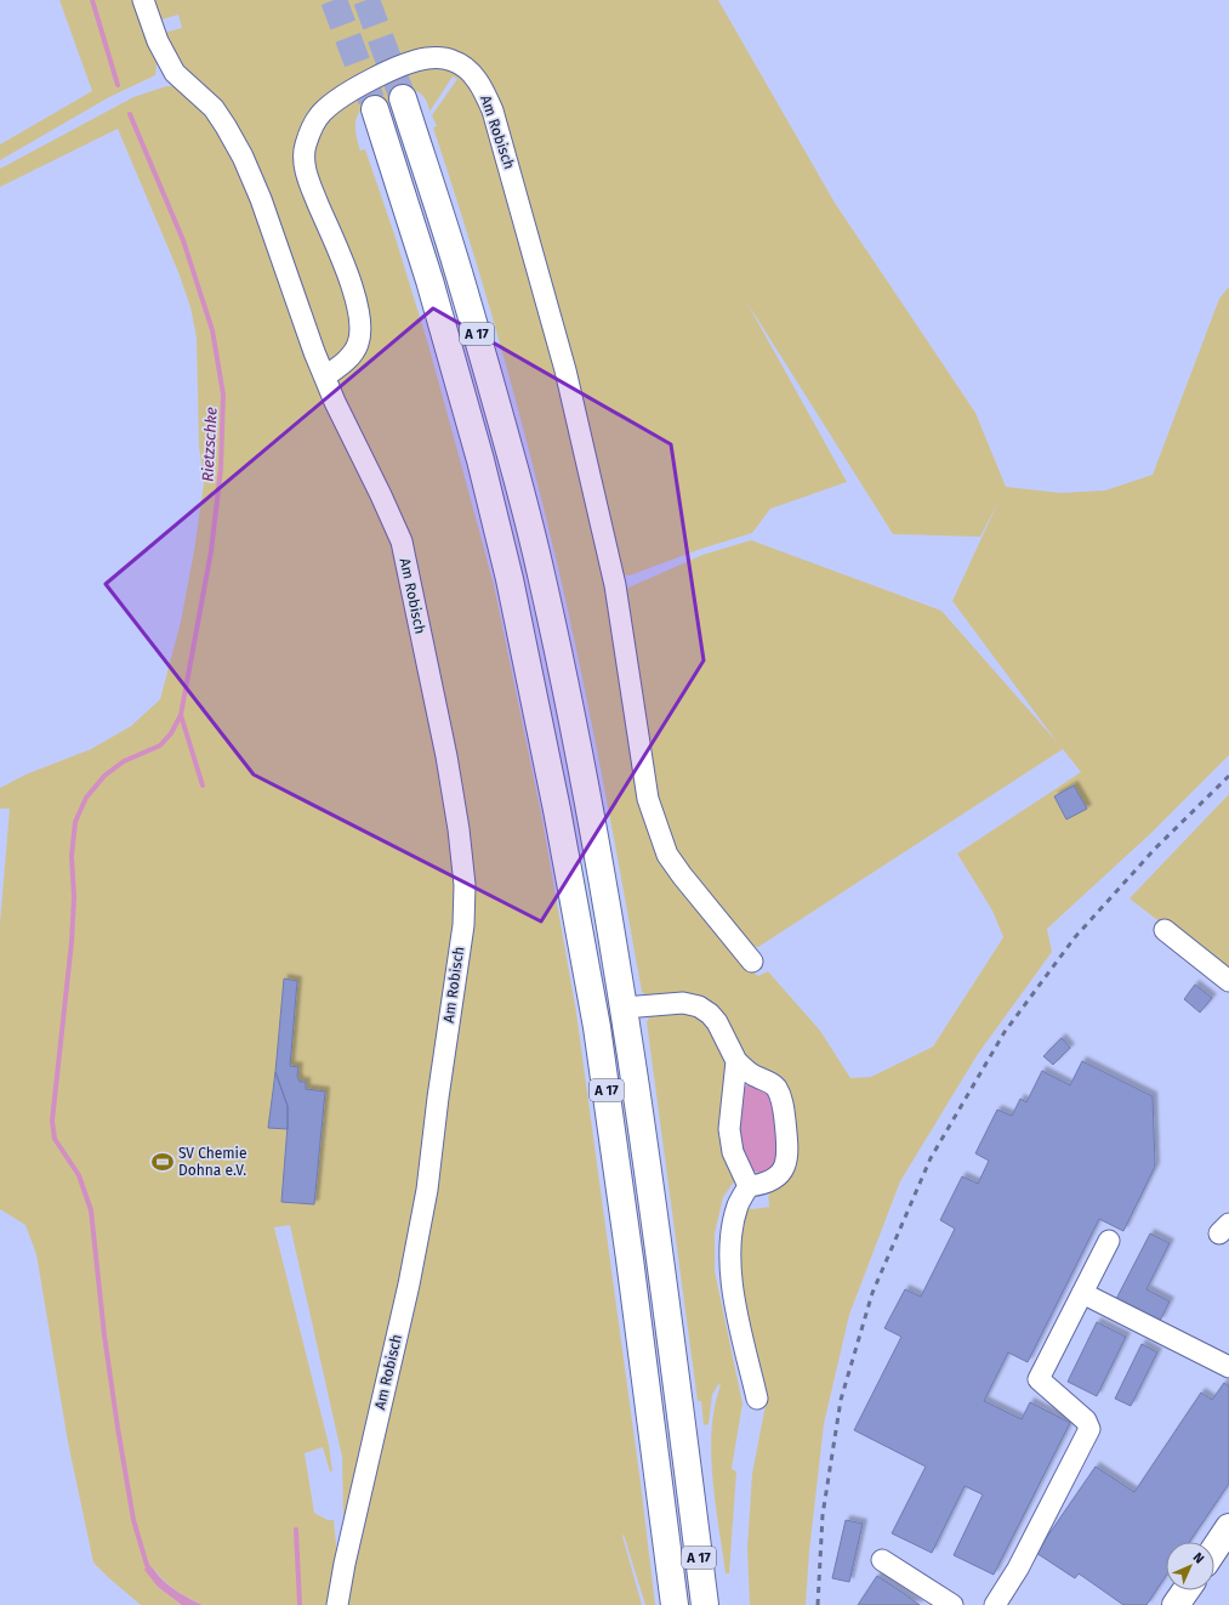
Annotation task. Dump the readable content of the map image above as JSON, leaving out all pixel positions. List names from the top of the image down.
{
  "streets": {
    "main road": ["A 17"],
    "street": ["Am Robisch"]
  },
  "water": ["Rietzschke"],
  "places": {
    "sports": ["SV Chemie Dohna e.V."]
  },
  "north": "top right"
}
